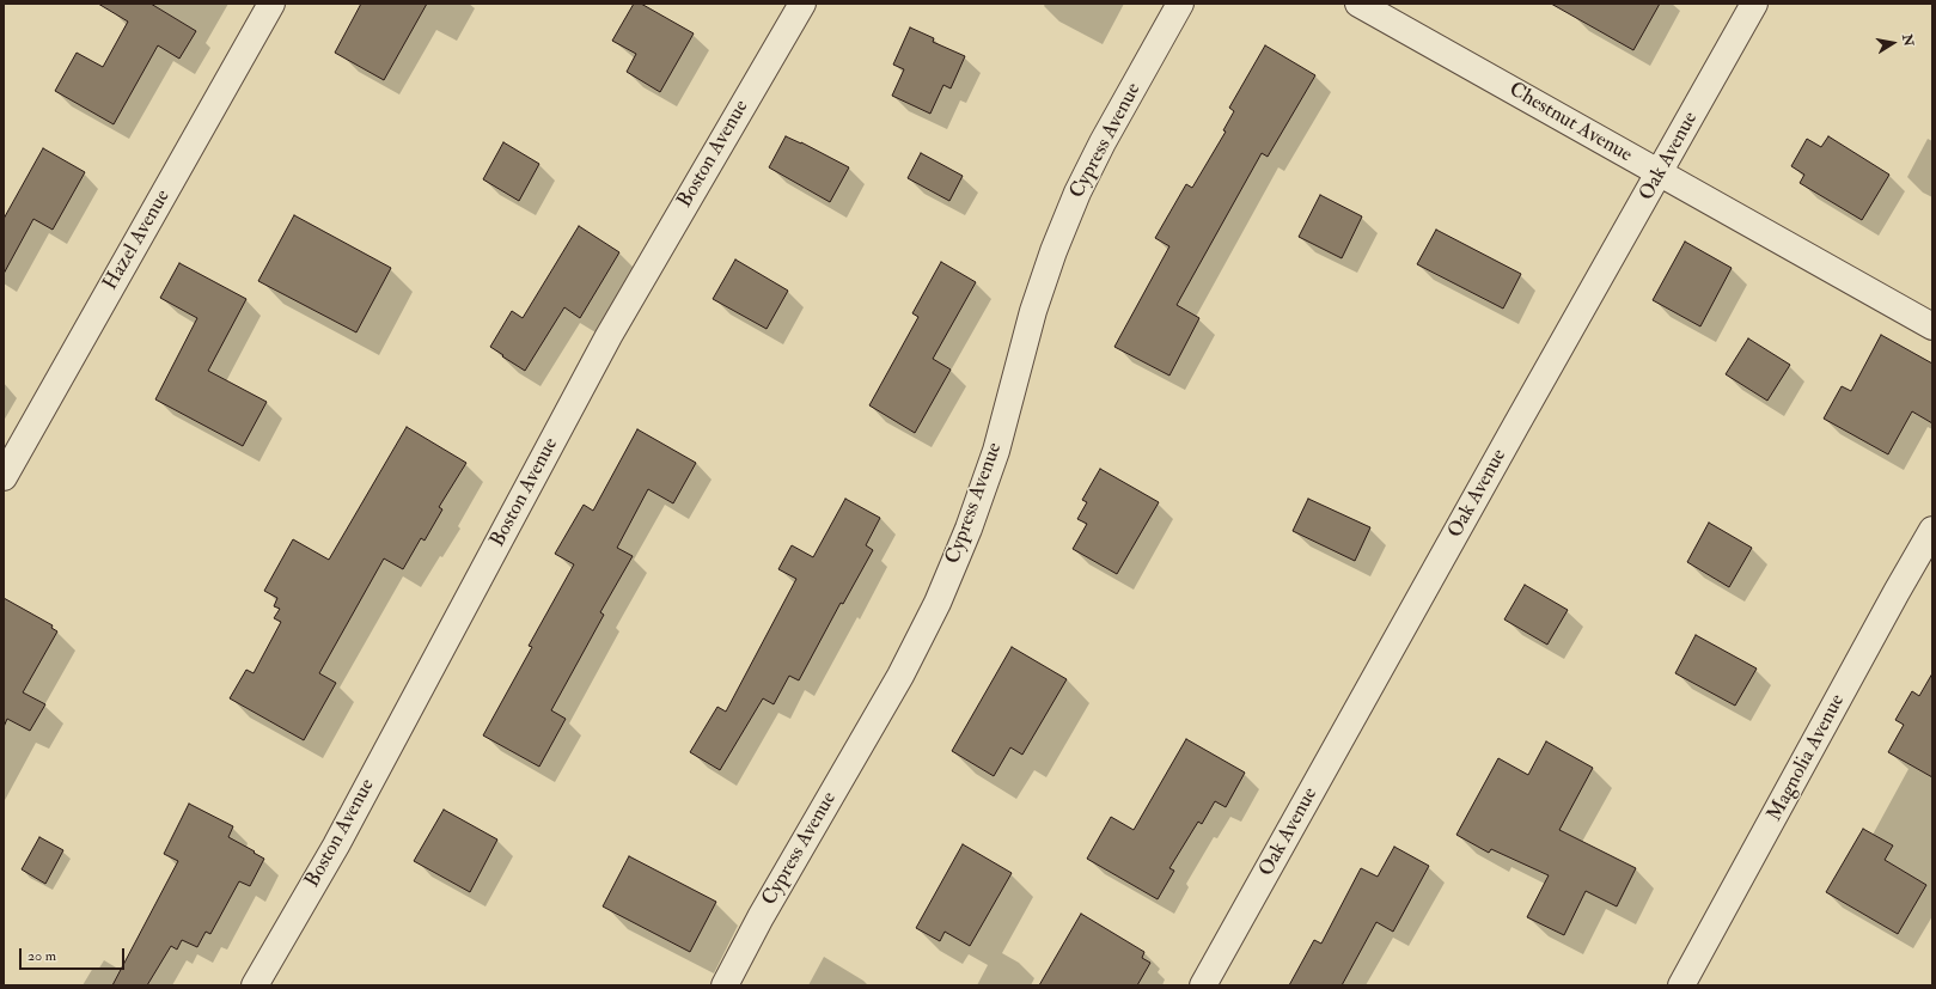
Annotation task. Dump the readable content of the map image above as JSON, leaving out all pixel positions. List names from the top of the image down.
{
  "streets": {
    "street": [
      "Chestnut Avenue",
      "Cypress Avenue",
      "Boston Avenue",
      "Oak Avenue",
      "Hazel Avenue",
      "Magnolia Avenue"
    ]
  },
  "crossings": [
    ["Chestnut Avenue", "Oak Avenue"]
  ],
  "scale_bar": "20 m",
  "north": "right"
}
